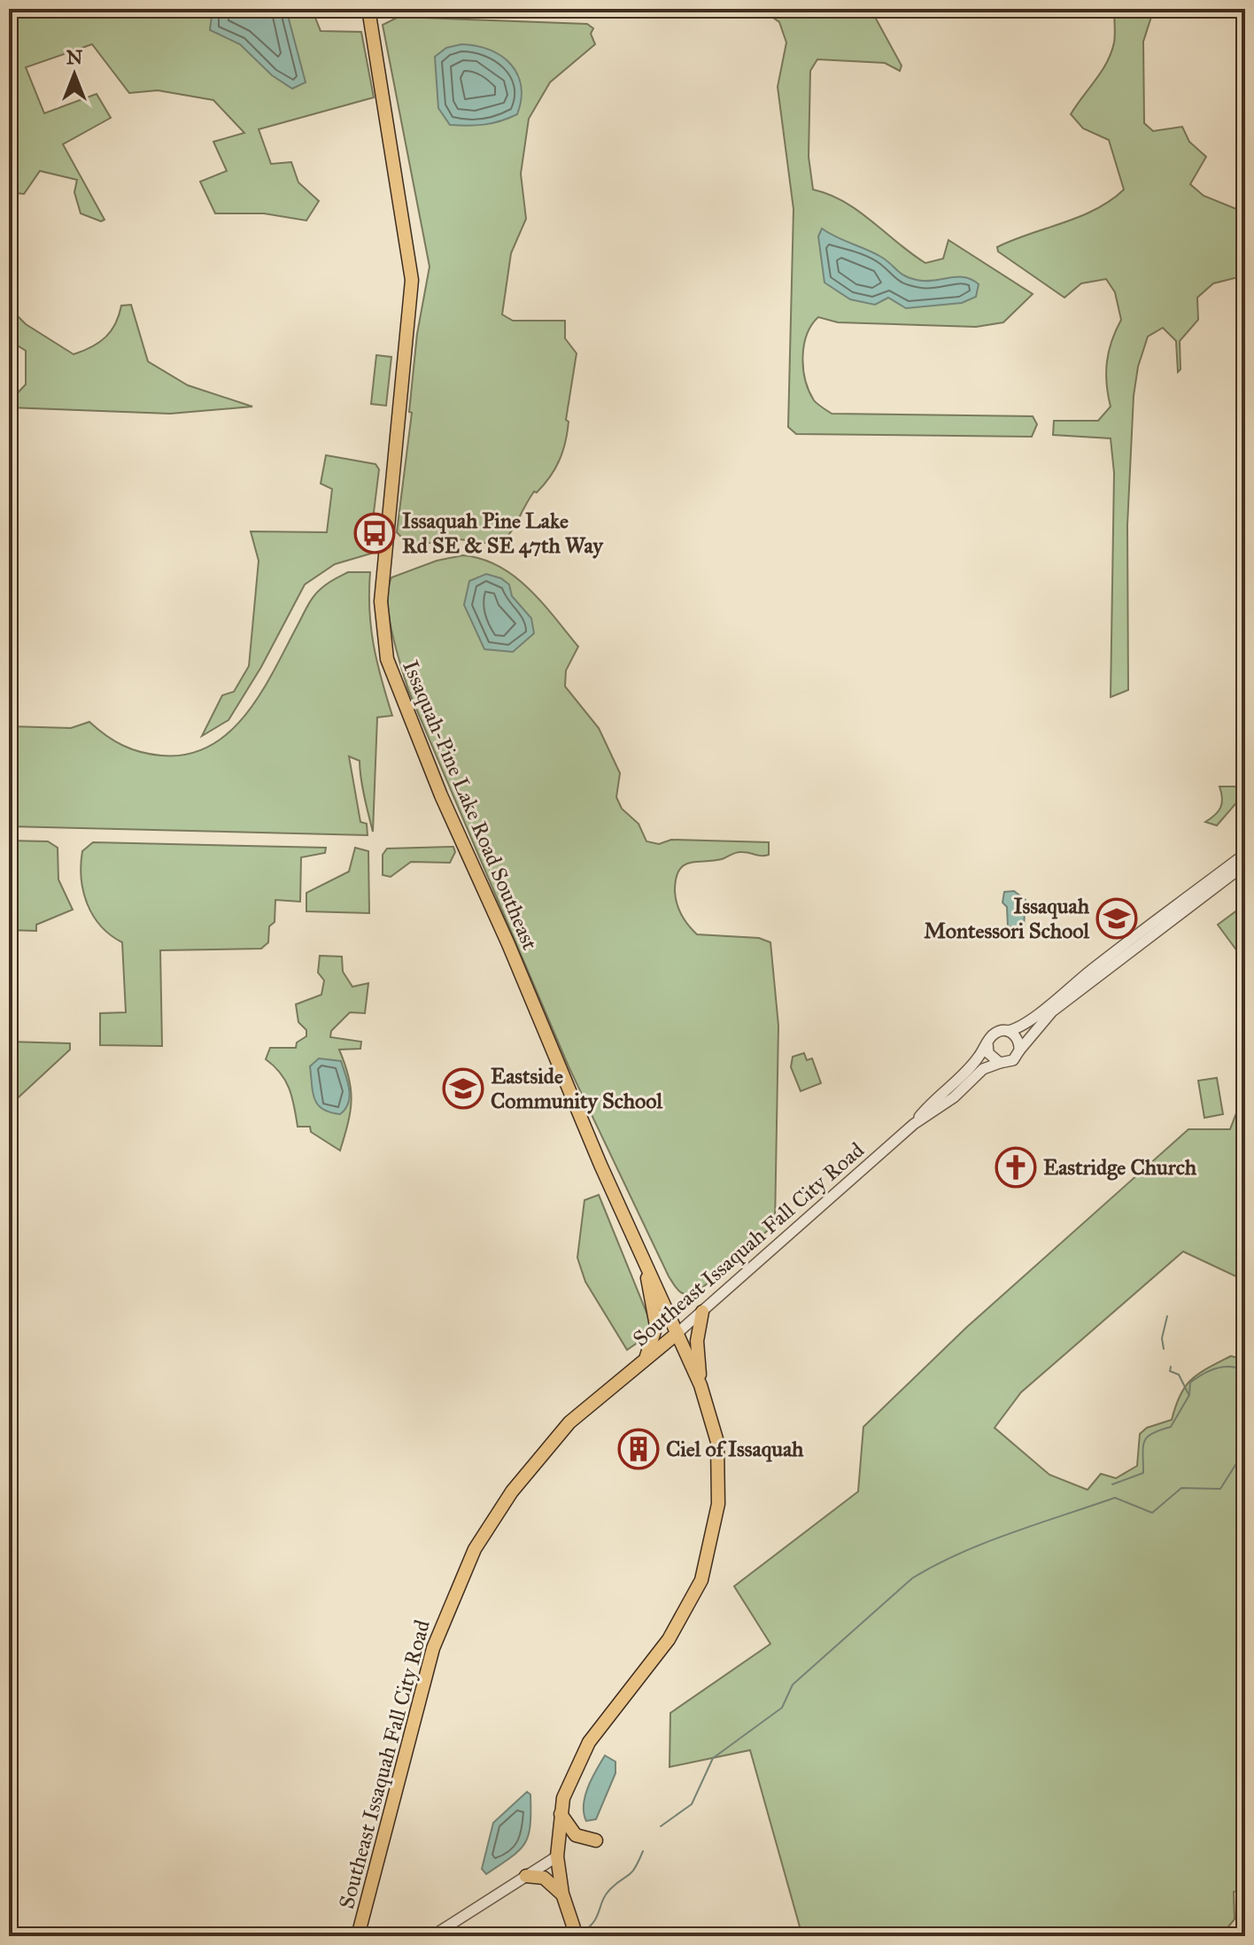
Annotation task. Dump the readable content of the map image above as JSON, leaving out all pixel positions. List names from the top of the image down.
{
  "streets": {
    "main road": ["Issaquah-Pine Lake Road Southeast", "Southeast Issaquah Fall City Road"]
  },
  "crossings": [
    ["Issaquah-Pine Lake Road Southeast", "Southeast Issaquah Fall City Road"]
  ],
  "places": {
    "bus stop": ["Issaquah Pine Lake Rd SE & SE 47th Way"],
    "school or university": ["Issaquah Montessori School", "Eastside Community School"],
    "church": ["Eastridge Church"],
    "building": ["Ciel of Issaquah"]
  },
  "north": "top"
}
